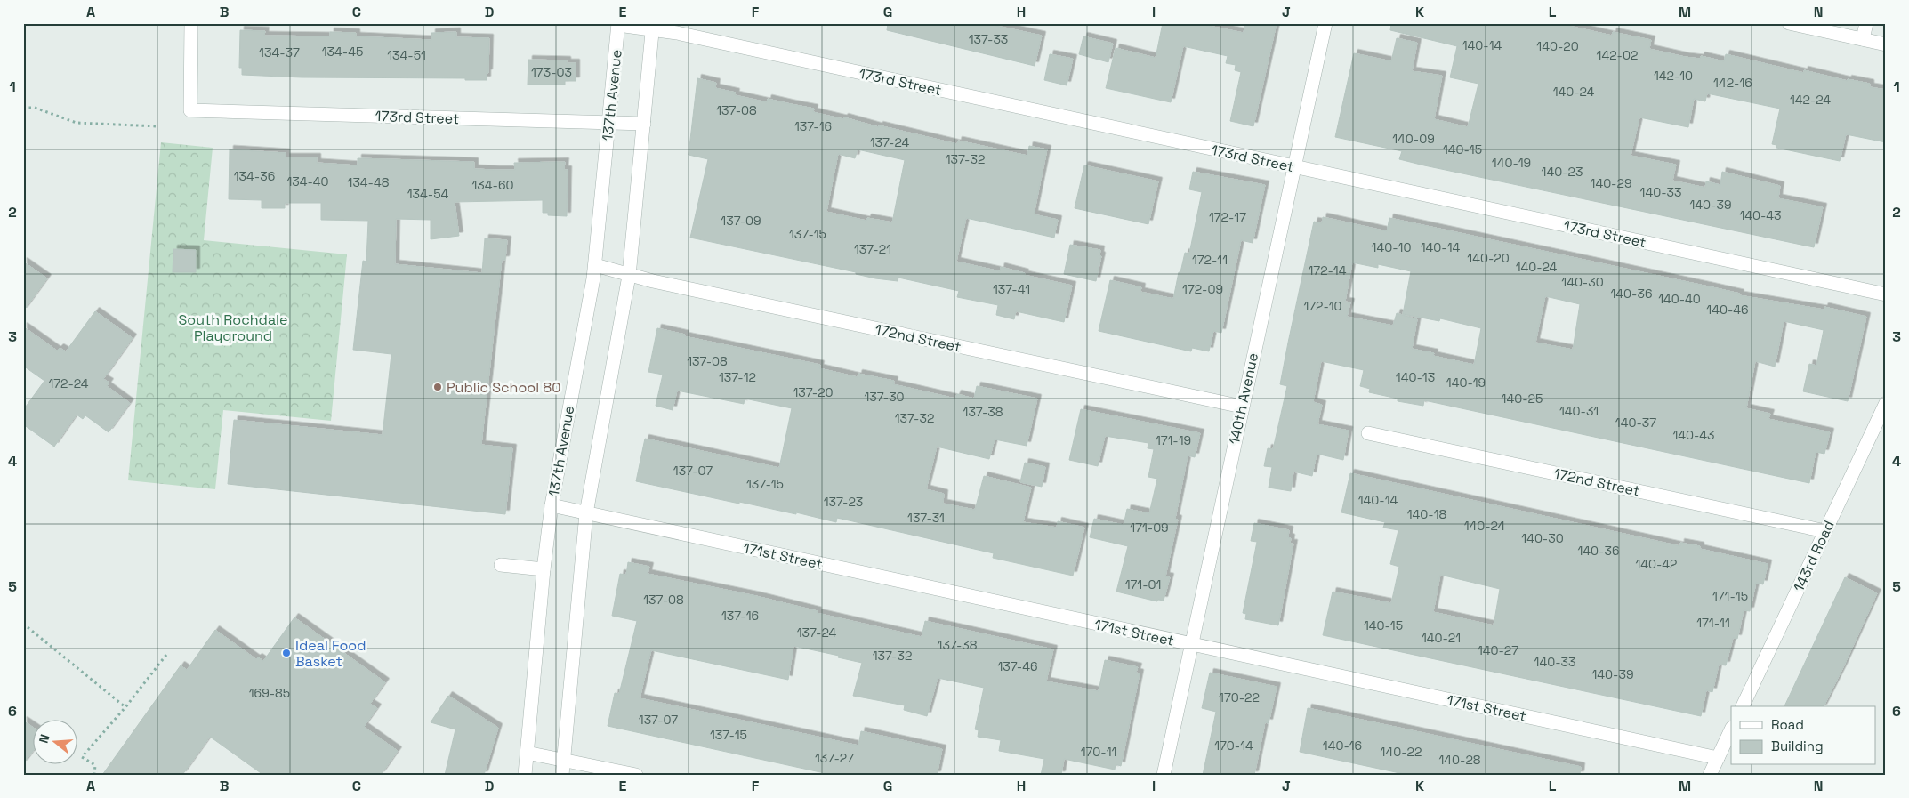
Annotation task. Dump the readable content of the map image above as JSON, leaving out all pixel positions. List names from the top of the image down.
{
  "streets": {
    "street": [
      "173rd Street",
      "137th Avenue",
      "172nd Street",
      "140th Avenue",
      "171st Street",
      "143rd Road"
    ]
  },
  "crossings": [
    ["173rd Street", "137th Avenue"],
    ["173rd Street", "140th Avenue"],
    ["137th Avenue", "172nd Street"],
    ["137th Avenue", "171st Street"],
    ["172nd Street", "140th Avenue"],
    ["172nd Street", "143rd Road"],
    ["140th Avenue", "171st Street"]
  ],
  "parks": ["South Rochdale Playground"],
  "places": ["Public School 80", "Ideal Food Basket"],
  "house_numbers": [
    "137-33",
    "140-14",
    "140-20",
    "134-45",
    "134-37",
    "134-51",
    "142-02",
    "173-03",
    "142-10",
    "142-16",
    "140-24",
    "142-24",
    "137-08",
    "137-16",
    "140-09",
    "137-24",
    "140-15",
    "137-32",
    "140-19",
    "140-23",
    "134-36",
    "134-40",
    "134-48",
    "140-29",
    "134-60",
    "140-33",
    "134-54",
    "140-39",
    "140-43",
    "172-17",
    "137-09",
    "137-15",
    "140-10",
    "140-14",
    "137-21",
    "140-20",
    "172-11",
    "140-24",
    "172-14",
    "140-30",
    "137-41",
    "172-09",
    "140-36",
    "140-40",
    "172-10",
    "140-46",
    "137-08",
    "137-12",
    "140-13",
    "140-19",
    "172-24",
    "137-20",
    "137-30",
    "140-25",
    "140-31",
    "137-38",
    "137-32",
    "140-37",
    "140-43",
    "171-19",
    "137-07",
    "137-15",
    "140-14",
    "137-23",
    "140-18",
    "137-31",
    "140-24",
    "171-09",
    "140-30",
    "140-36",
    "140-42",
    "171-01",
    "171-15",
    "137-08",
    "137-16",
    "171-11",
    "140-15",
    "137-24",
    "140-21",
    "137-38",
    "140-27",
    "137-32",
    "140-33",
    "137-46",
    "140-39",
    "169-85",
    "170-22",
    "137-07",
    "137-15",
    "170-14",
    "140-16",
    "170-11",
    "140-22",
    "137-27",
    "140-28"
  ],
  "legend": ["Road", "Building"],
  "north": "left",
  "grid": {
    "columns": [
      "A",
      "B",
      "C",
      "D",
      "E",
      "F",
      "G",
      "H",
      "I",
      "J",
      "K",
      "L",
      "M",
      "N"
    ],
    "rows": [
      "1",
      "2",
      "3",
      "4",
      "5",
      "6"
    ]
  }
}
